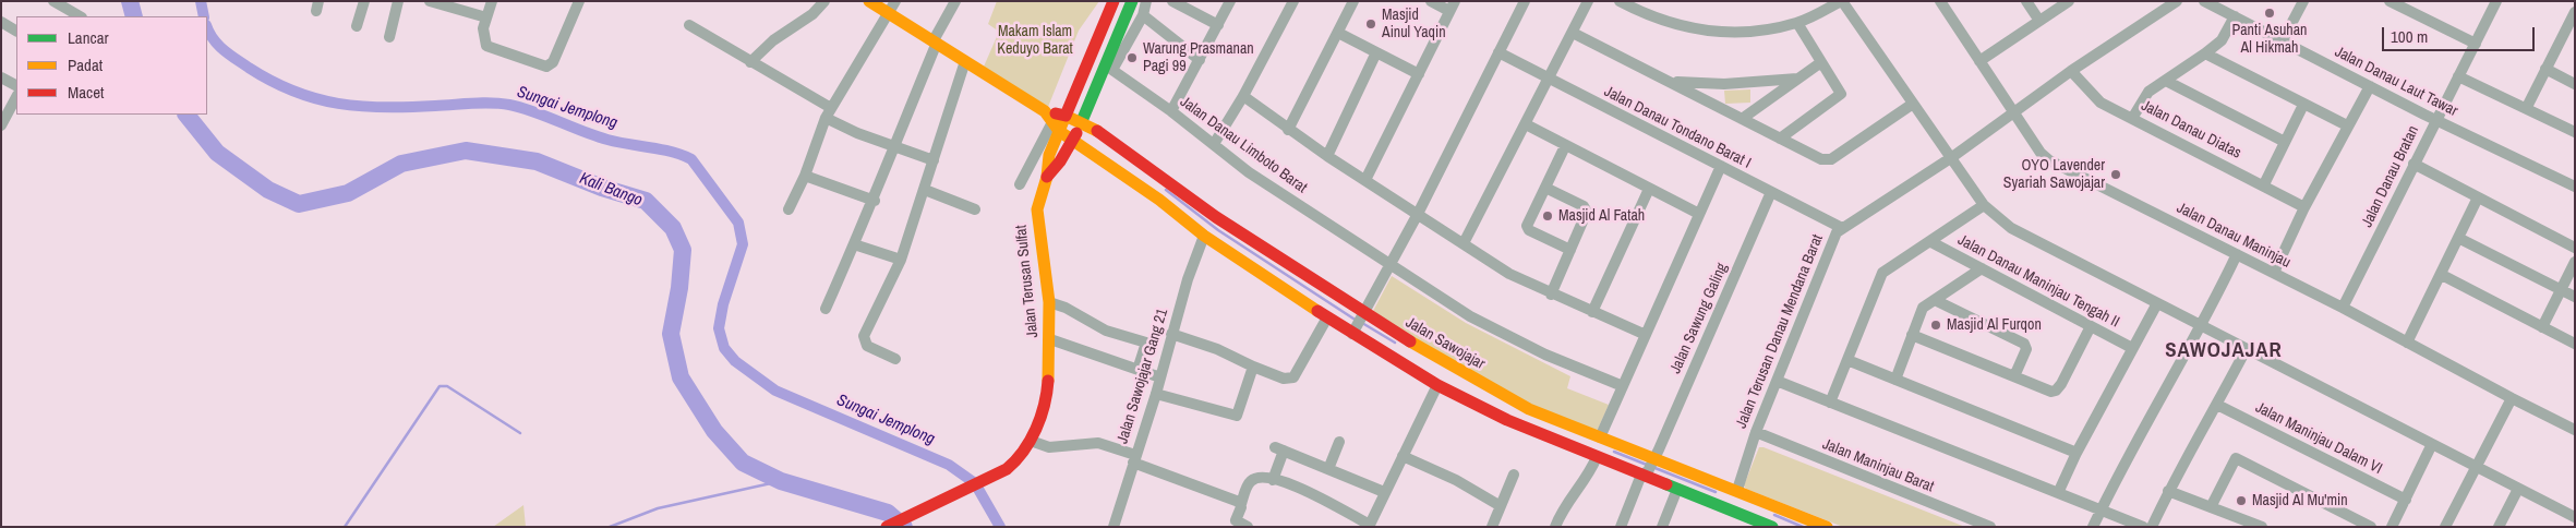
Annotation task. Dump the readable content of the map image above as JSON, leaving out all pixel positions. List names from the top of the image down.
{
  "streets": {
    "main road": ["Jalan Terusan Sulfat", "Jalan Sawojajar"],
    "street": [
      "Jalan Danau Laut Tawar",
      "Jalan Danau Tondano Barat I",
      "Jalan Danau Diatas",
      "Jalan Danau Limboto Barat",
      "Jalan Danau Bratan",
      "Jalan Danau Maninjau",
      "Jalan Danau Maninjau Tengah II",
      "Jalan Sawung Galing",
      "Jalan Terusan Danau Mendana Barat",
      "Jalan Sawojajar Gang 21",
      "Jalan Maninjau Dalam VI",
      "Jalan Maninjau Barat"
    ]
  },
  "crossings": [
    ["Jalan Danau Laut Tawar", "Jalan Danau Bratan"],
    ["Jalan Danau Tondano Barat I", "Jalan Sawung Galing"],
    ["Jalan Danau Tondano Barat I", "Jalan Terusan Danau Mendana Barat"],
    ["Jalan Danau Diatas", "Jalan Terusan Danau Mendana Barat"],
    ["Jalan Danau Limboto Barat", "Jalan Terusan Sulfat"],
    ["Jalan Danau Bratan", "Jalan Danau Maninjau"],
    ["Jalan Danau Maninjau", "Jalan Terusan Danau Mendana Barat"],
    ["Jalan Terusan Sulfat", "Jalan Sawojajar"],
    ["Jalan Sawung Galing", "Jalan Sawojajar"],
    ["Jalan Terusan Danau Mendana Barat", "Jalan Sawojajar"],
    ["Jalan Terusan Danau Mendana Barat", "Jalan Maninjau Barat"],
    ["Jalan Sawojajar", "Jalan Sawojajar Gang 21"]
  ],
  "districts": ["SAWOJAJAR"],
  "water": ["Sungai Jemplong", "Kali Bango"],
  "parks": ["Makam Islam Keduyo Barat"],
  "places": [
    "Panti Asuhan Al Hikmah",
    "Masjid Ainul Yaqin",
    "Warung Prasmanan Pagi 99",
    "OYO Lavender Syariah Sawojajar",
    "Masjid Al Fatah",
    "Masjid Al Furqon",
    "Masjid Al Mu'min"
  ],
  "legend": ["Lancar", "Padat", "Macet"],
  "scale_bar": "100 m"
}
